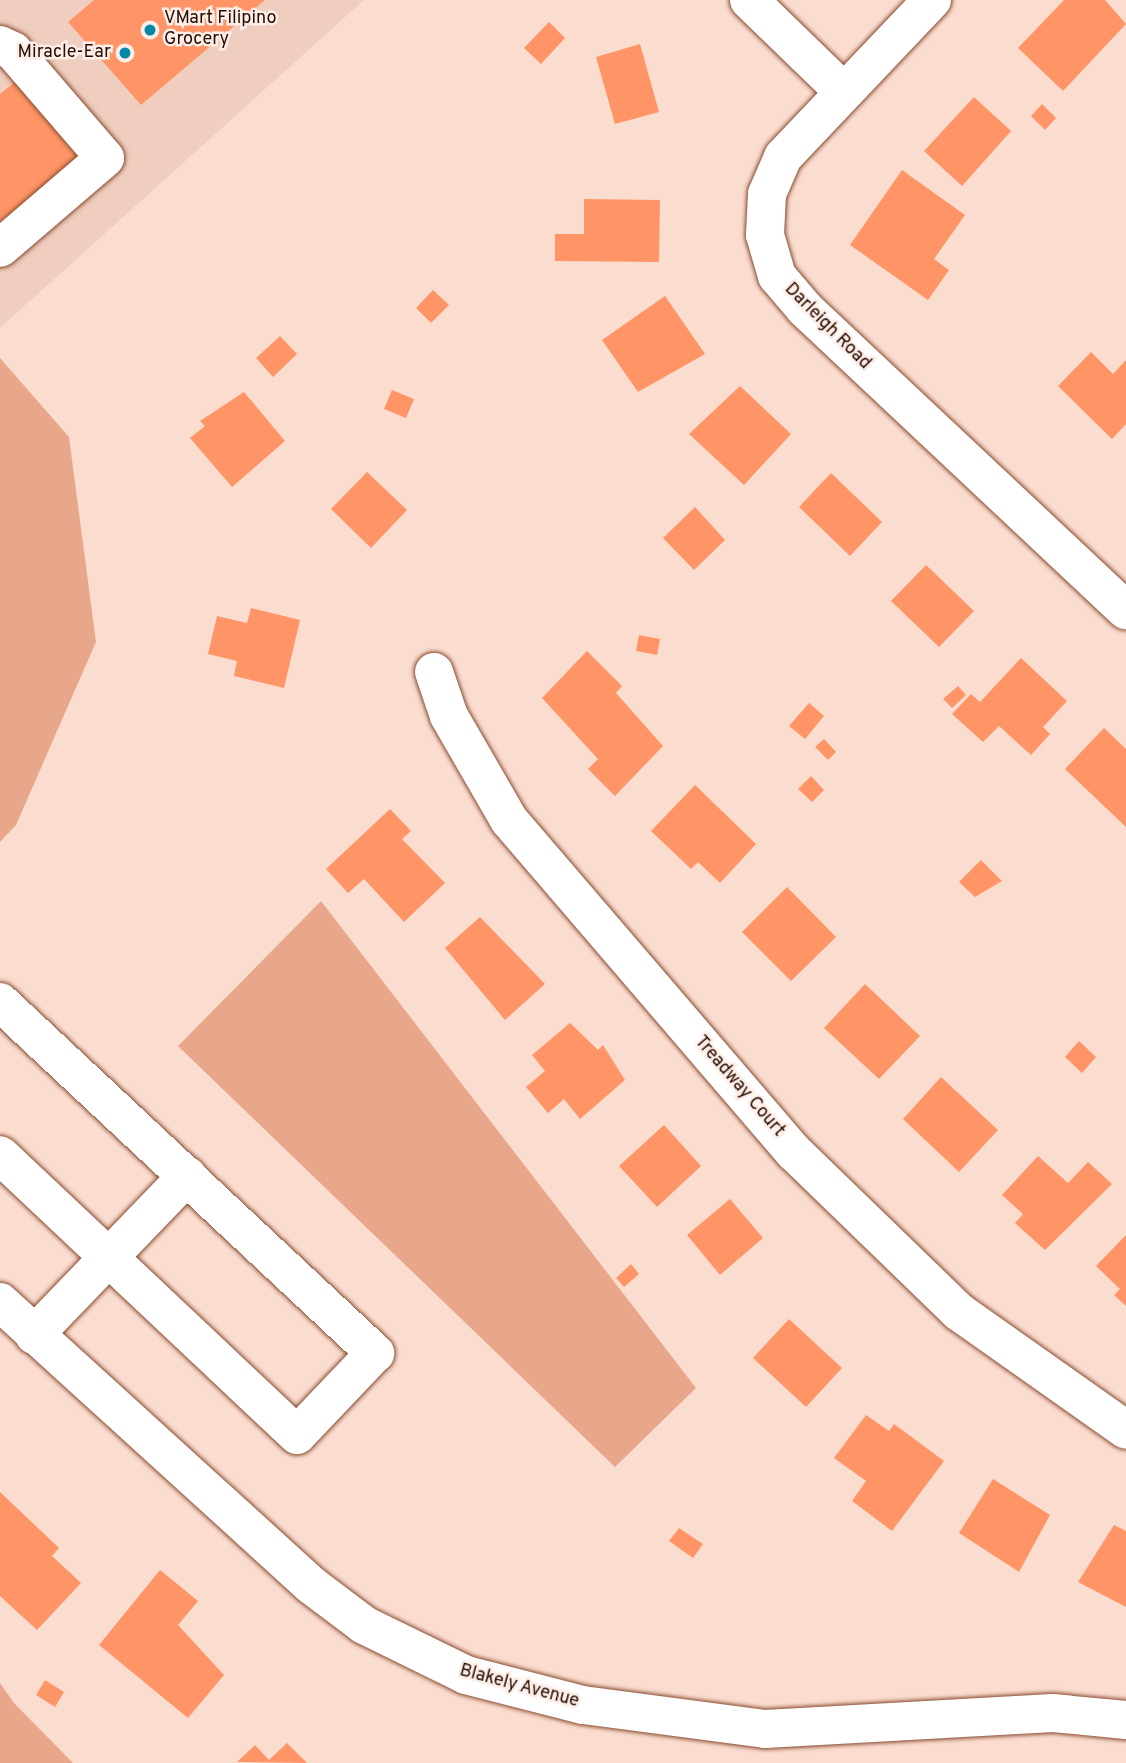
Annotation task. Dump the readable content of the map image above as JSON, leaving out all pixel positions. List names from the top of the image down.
{
  "streets": {
    "street": ["Darleigh Road", "Treadway Court", "Blakely Avenue"]
  },
  "places": ["VMart Filipino Grocery", "Miracle-Ear"]
}
